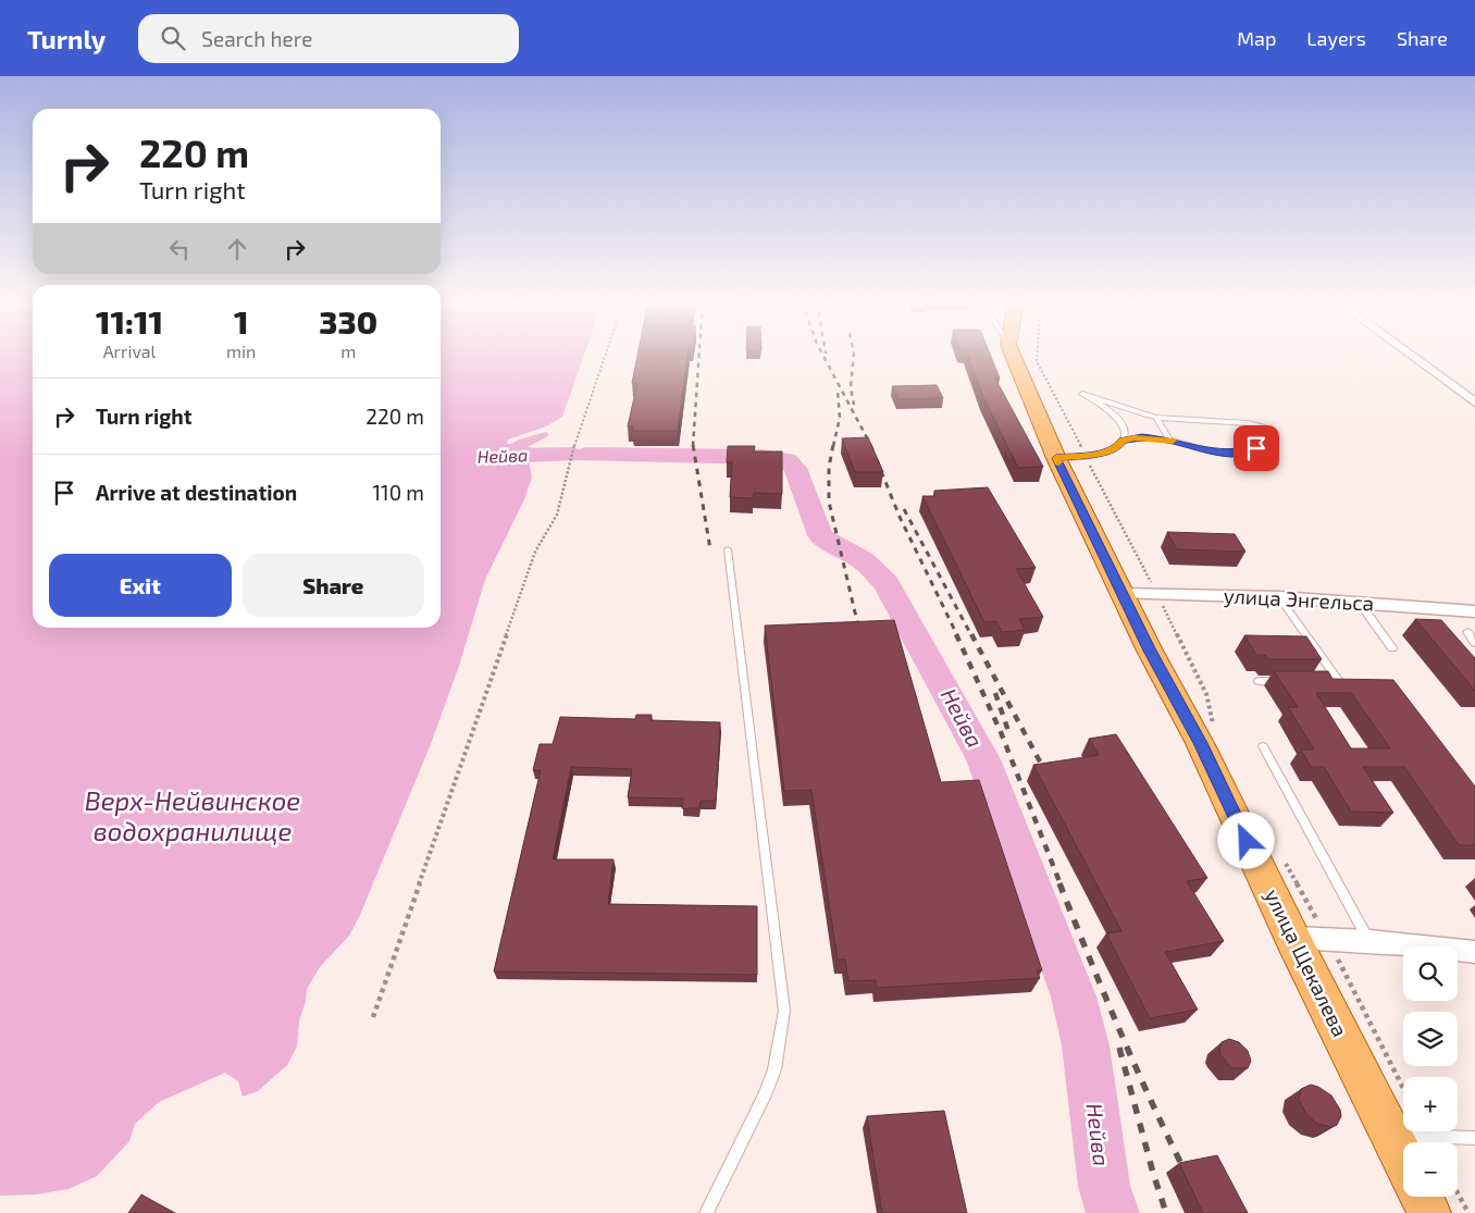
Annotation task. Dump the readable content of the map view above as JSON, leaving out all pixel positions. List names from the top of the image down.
{
  "streets": {
    "main road": ["улица Щекалева"],
    "street": ["улица Энгельса"]
  },
  "crossings": [
    ["улица Энгельса", "улица Щекалева"]
  ],
  "water": ["Нейва", "Верх-Нейвинское водохранилище"],
  "page": {
    "header": "Turnly",
    "search": "Search here",
    "nav": ["Map", "Layers", "Share"],
    "turn": ["220 m", "Turn right"],
    "eta": [
      "11:11",
      "Arrival",
      "1",
      "min",
      "330",
      "m"
    ],
    "list": [
      {
        "name": "Turn right",
        "value": "220 m"
      },
      {
        "name": "Arrive at destination",
        "value": "110 m"
      }
    ],
    "buttons": ["Exit", "Share"],
    "map_buttons": ["+", "−"]
  }
}
